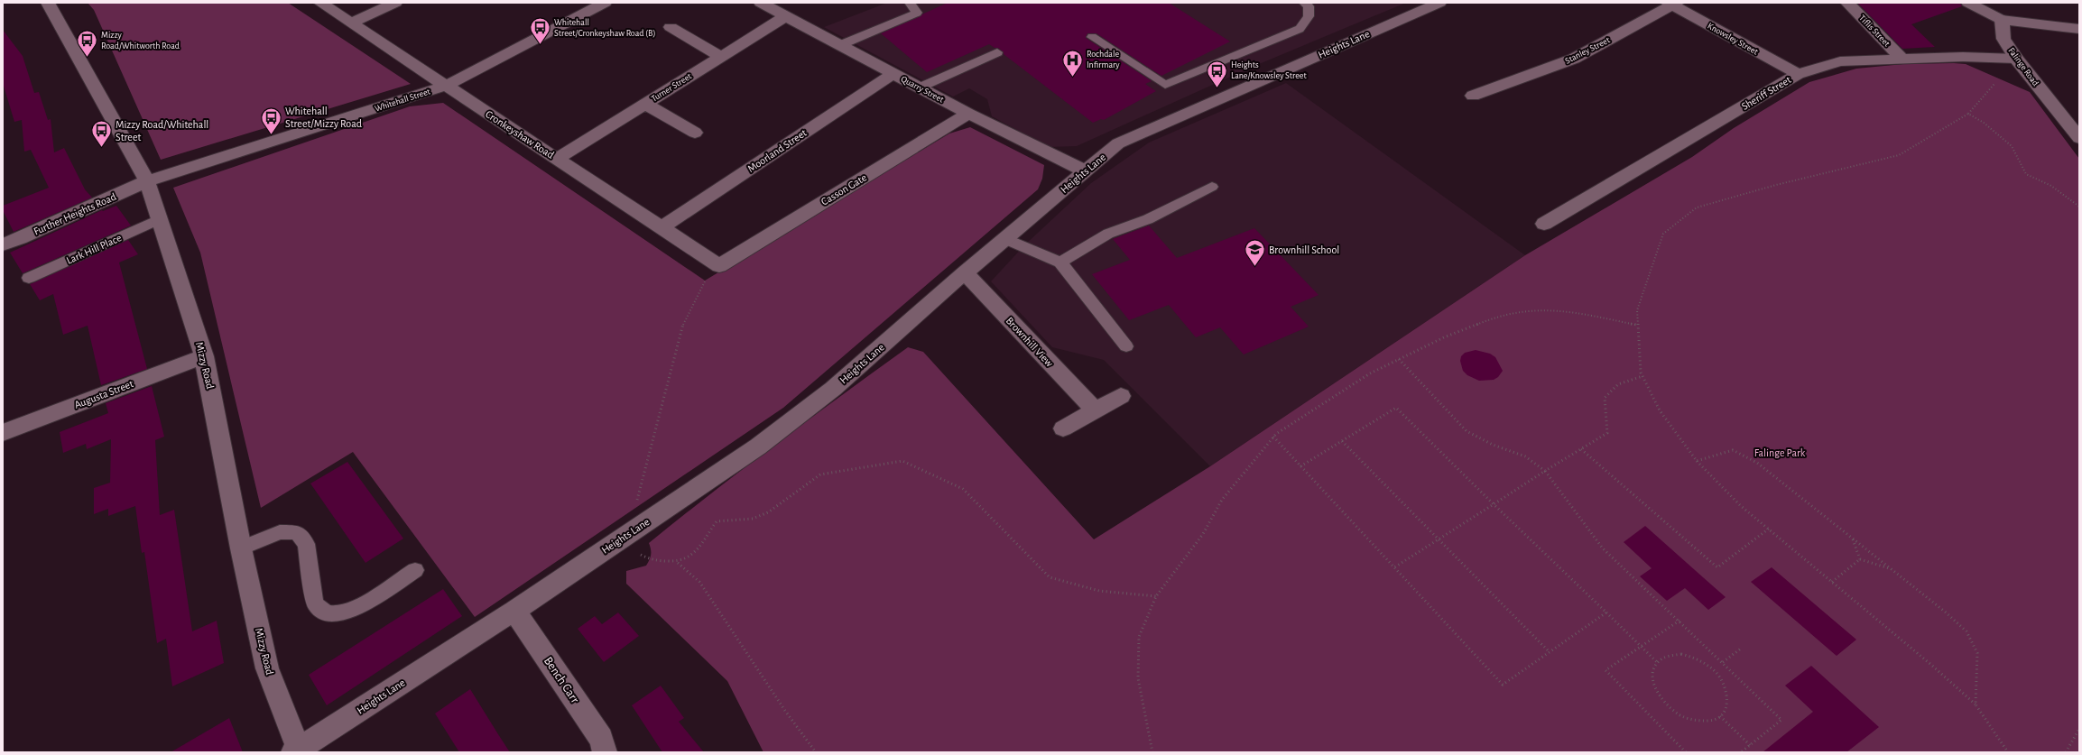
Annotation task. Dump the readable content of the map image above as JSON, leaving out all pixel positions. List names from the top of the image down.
{
  "streets": {
    "street": [
      "Tiflis Street",
      "Knowsley Street",
      "Heights Lane",
      "Stanley Street",
      "Falinge Road",
      "Turner Street",
      "Quarry Street",
      "Sheriff Street",
      "Whitehall Street",
      "Cronkeyshaw Road",
      "Moorland Street",
      "Casson Gate",
      "Further Heights Road",
      "Brownhill View",
      "Mizzy Road",
      "Augusta Street",
      "Bench Carr"
    ],
    "lane": ["Lark Hill Place"]
  },
  "crossings": [
    ["Tiflis Street", "Sheriff Street"],
    ["Knowsley Street", "Stanley Street"],
    ["Knowsley Street", "Sheriff Street"],
    ["Heights Lane", "Quarry Street"],
    ["Heights Lane", "Brownhill View"],
    ["Heights Lane", "Mizzy Road"],
    ["Heights Lane", "Bench Carr"],
    ["Falinge Road", "Sheriff Street"],
    ["Turner Street", "Quarry Street"],
    ["Turner Street", "Cronkeyshaw Road"],
    ["Quarry Street", "Moorland Street"],
    ["Quarry Street", "Casson Gate"],
    ["Whitehall Street", "Cronkeyshaw Road"],
    ["Whitehall Street", "Further Heights Road"],
    ["Whitehall Street", "Mizzy Road"],
    ["Cronkeyshaw Road", "Moorland Street"],
    ["Cronkeyshaw Road", "Casson Gate"],
    ["Further Heights Road", "Mizzy Road"],
    ["Lark Hill Place", "Mizzy Road"],
    ["Mizzy Road", "Augusta Street"]
  ],
  "parks": ["Falinge Park"],
  "places": {
    "bus stop": [
      "Whitehall Street/Cronkeyshaw Road (B)",
      "Mizzy Road/Whitworth Road",
      "Heights Lane/Knowsley Street",
      "Whitehall Street/Mizzy Road",
      "Mizzy Road/Whitehall Street"
    ],
    "hospital": ["Rochdale Infirmary"],
    "school or university": ["Brownhill School"]
  }
}
